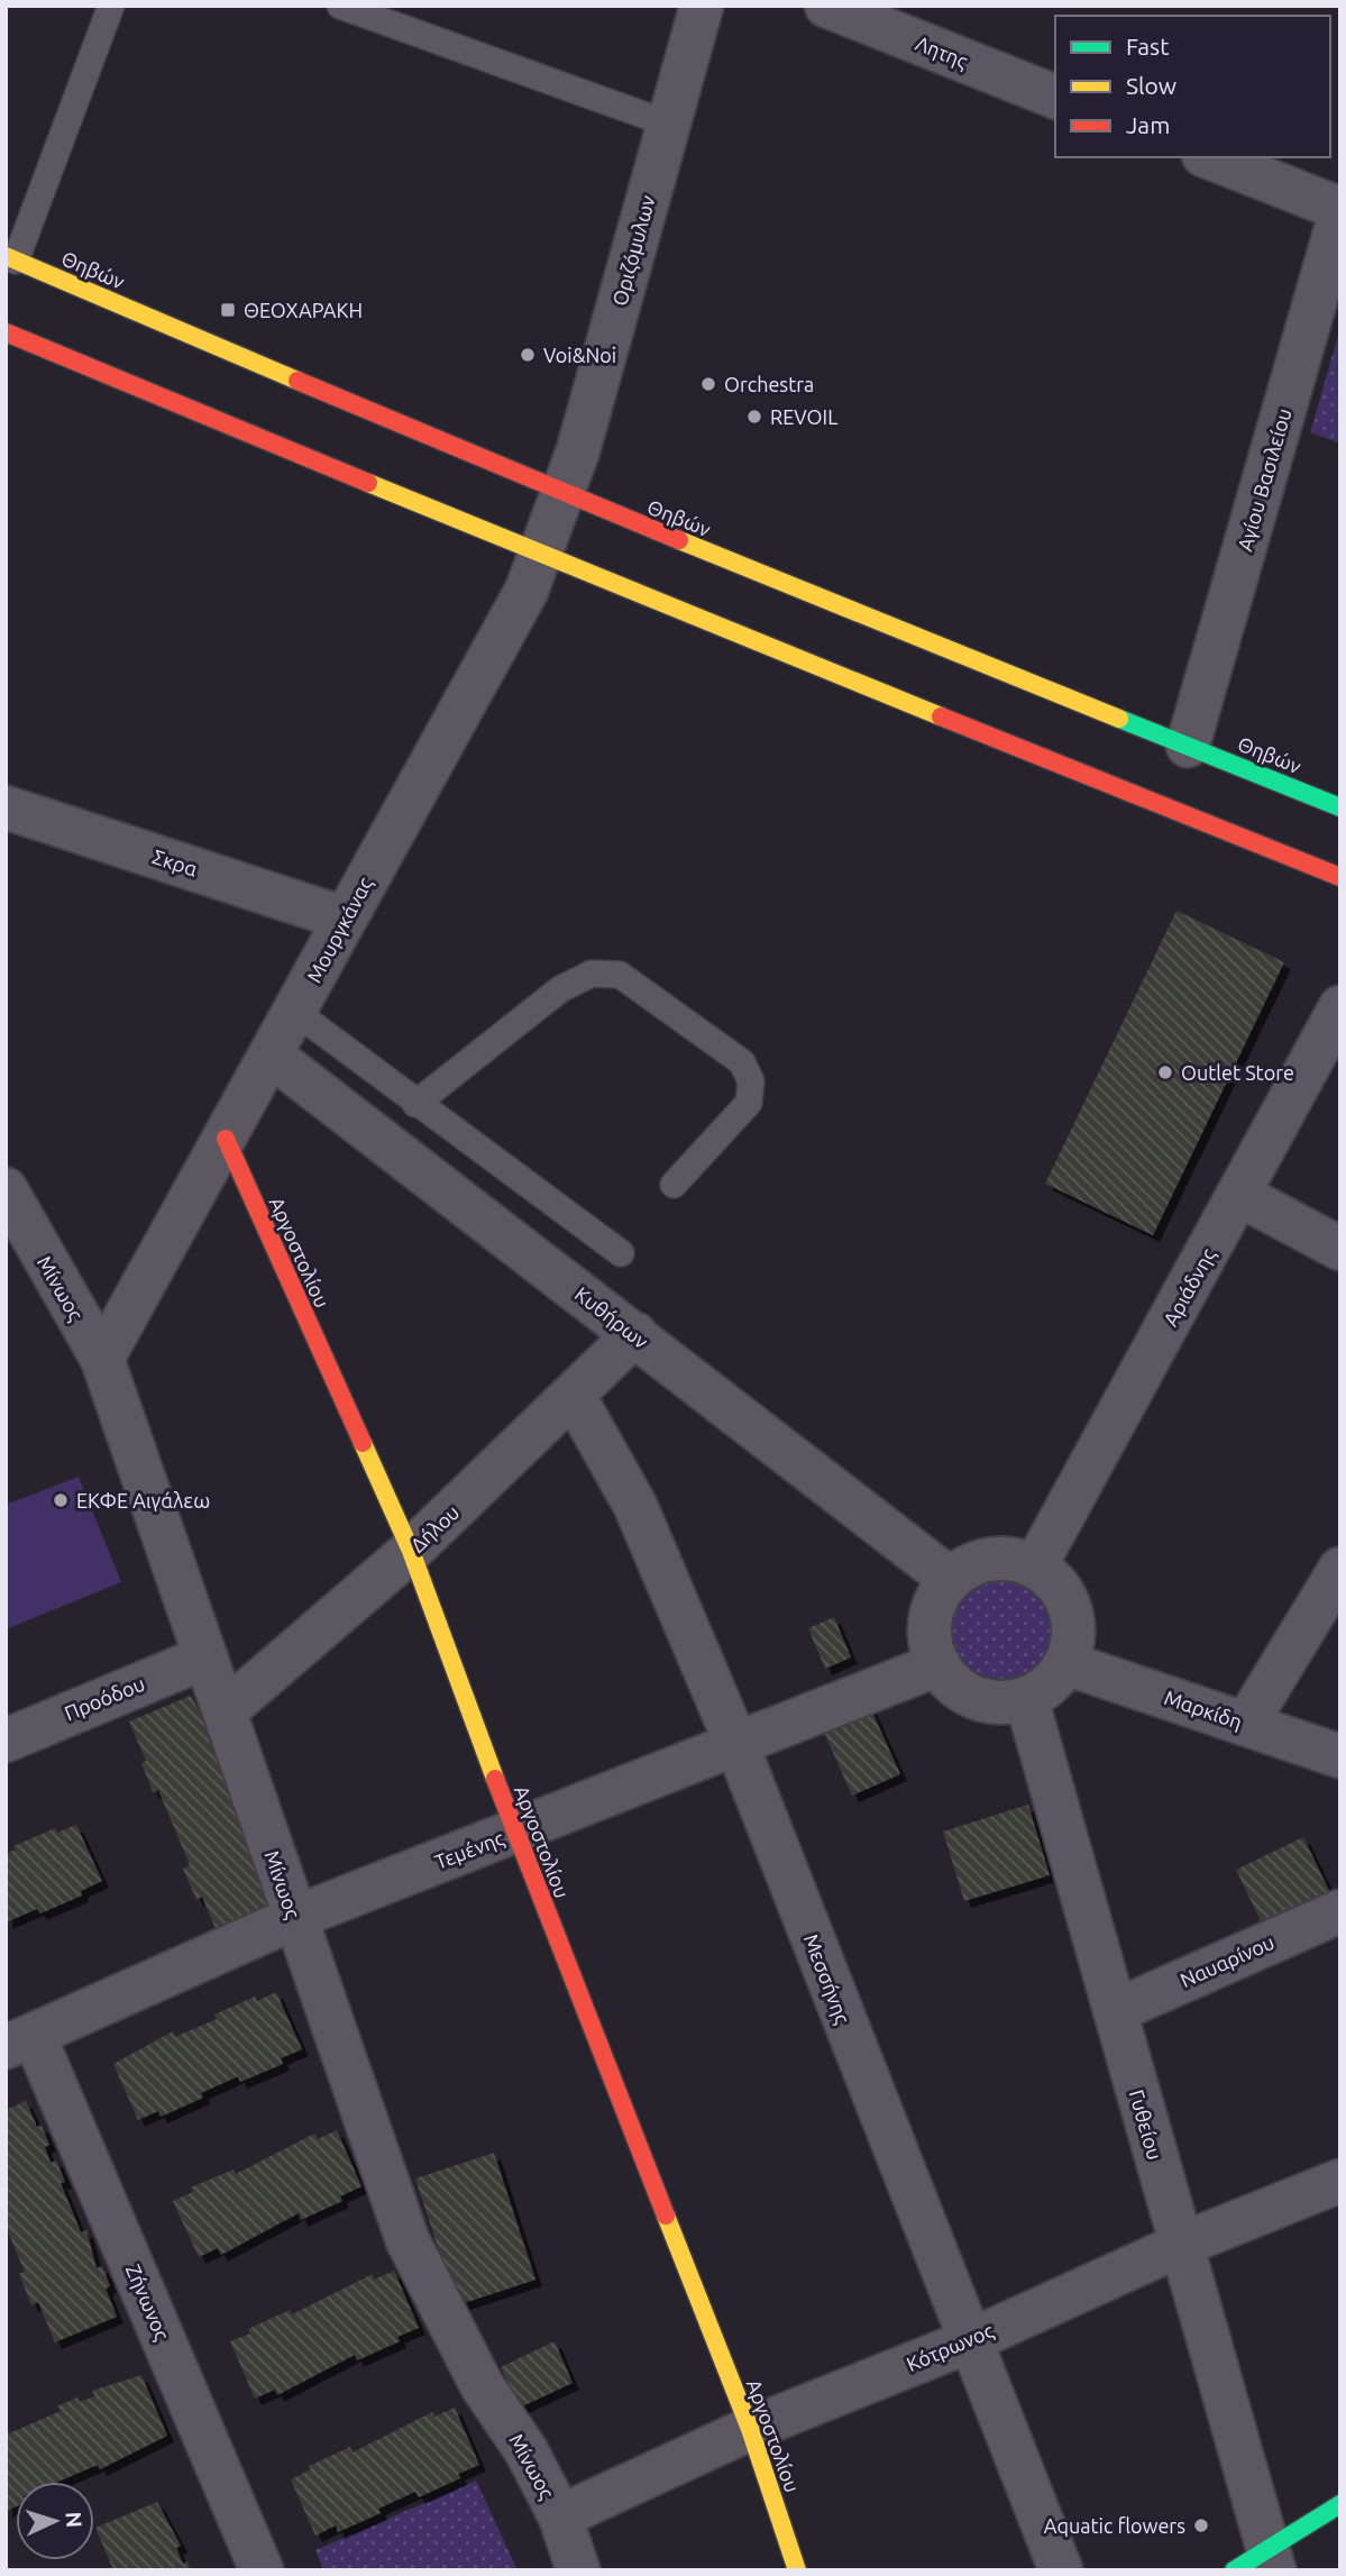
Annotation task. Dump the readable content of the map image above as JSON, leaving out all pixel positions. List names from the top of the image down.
{
  "streets": {
    "main road": ["Θηβών", "Αργοστολίου"],
    "street": [
      "Λητης",
      "Οριζόμυλων",
      "Αγίου Βασιλείου",
      "Σκρα",
      "Μουργκάνας",
      "Αριάδνης",
      "Μίνωος",
      "Κυθήρων",
      "Δήλου",
      "Προόδου",
      "Μαρκίδη",
      "Τεμένης",
      "Ναυαρίνου",
      "Μεσσήνης",
      "Γυθείου",
      "Ζήνωνος",
      "Κότρωνος"
    ]
  },
  "crossings": [
    ["Οριζόμυλων", "Θηβών"],
    ["Οριζόμυλων", "Μουργκάνας"],
    ["Θηβών", "Αγίου Βασιλείου"],
    ["Θηβών", "Μουργκάνας"],
    ["Σκρα", "Μουργκάνας"],
    ["Μουργκάνας", "Αργοστολίου"],
    ["Μουργκάνας", "Μίνωος"],
    ["Μουργκάνας", "Κυθήρων"],
    ["Αργοστολίου", "Δήλου"],
    ["Αργοστολίου", "Τεμένης"],
    ["Αργοστολίου", "Κότρωνος"],
    ["Αριάδνης", "Κυθήρων"],
    ["Αριάδνης", "Μαρκίδη"],
    ["Αριάδνης", "Τεμένης"],
    ["Αριάδνης", "Γυθείου"],
    ["Μίνωος", "Δήλου"],
    ["Μίνωος", "Προόδου"],
    ["Μίνωος", "Τεμένης"],
    ["Μίνωος", "Κότρωνος"],
    ["Κυθήρων", "Δήλου"],
    ["Κυθήρων", "Μαρκίδη"],
    ["Κυθήρων", "Τεμένης"],
    ["Κυθήρων", "Γυθείου"],
    ["Δήλου", "Μεσσήνης"],
    ["Μαρκίδη", "Τεμένης"],
    ["Μαρκίδη", "Γυθείου"],
    ["Τεμένης", "Μεσσήνης"],
    ["Τεμένης", "Γυθείου"],
    ["Τεμένης", "Ζήνωνος"],
    ["Ναυαρίνου", "Γυθείου"],
    ["Μεσσήνης", "Κότρωνος"],
    ["Γυθείου", "Κότρωνος"]
  ],
  "places": {
    "transit": ["ΘΕΟΧΑΡΑΚΗ"],
    "other": [
      "Voi&Noi",
      "Orchestra",
      "REVOIL",
      "Outlet Store",
      "ΕΚΦΕ Αιγάλεω",
      "Aquatic flowers"
    ]
  },
  "legend": ["Fast", "Slow", "Jam"],
  "north": "right"
}
